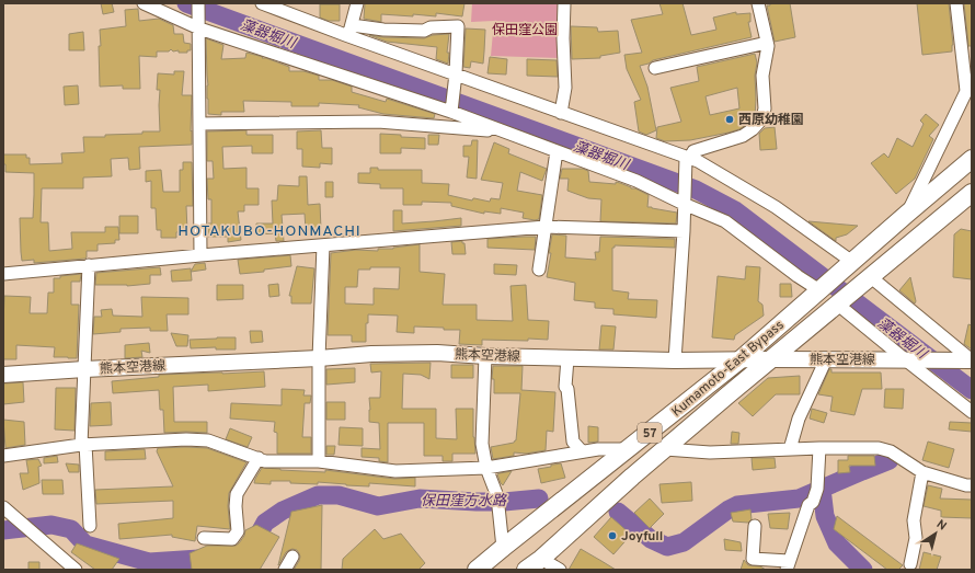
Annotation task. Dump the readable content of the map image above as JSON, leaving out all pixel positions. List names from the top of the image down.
{
  "streets": {
    "highway": ["Kumamoto-East Bypass", "57"],
    "main road": ["熊本空港線"]
  },
  "crossings": [
    ["熊本空港線", "Kumamoto-East Bypass"]
  ],
  "districts": ["HOTAKUBO-HONMACHI"],
  "water": ["藻器堀川", "保田窪方水路"],
  "parks": ["保田窪公園"],
  "places": ["西原幼稚園", "Joyfull"],
  "north": "top right"
}
